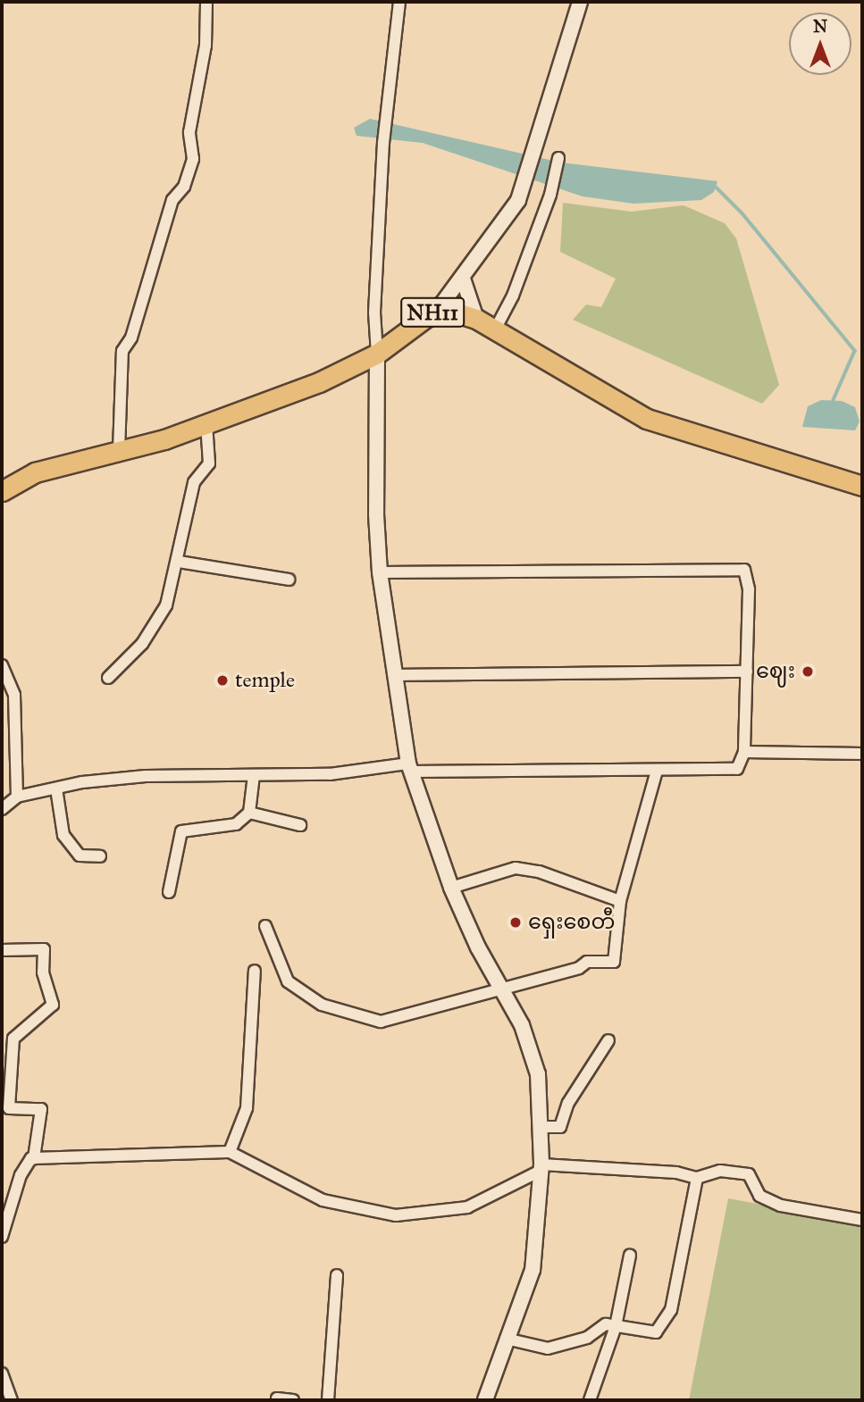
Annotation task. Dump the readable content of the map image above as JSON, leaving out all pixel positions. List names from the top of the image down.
{
  "streets": {
    "highway": ["NH11"]
  },
  "places": ["ဈေး", "temple", "ရှေးစေတီ"],
  "north": "top"
}
